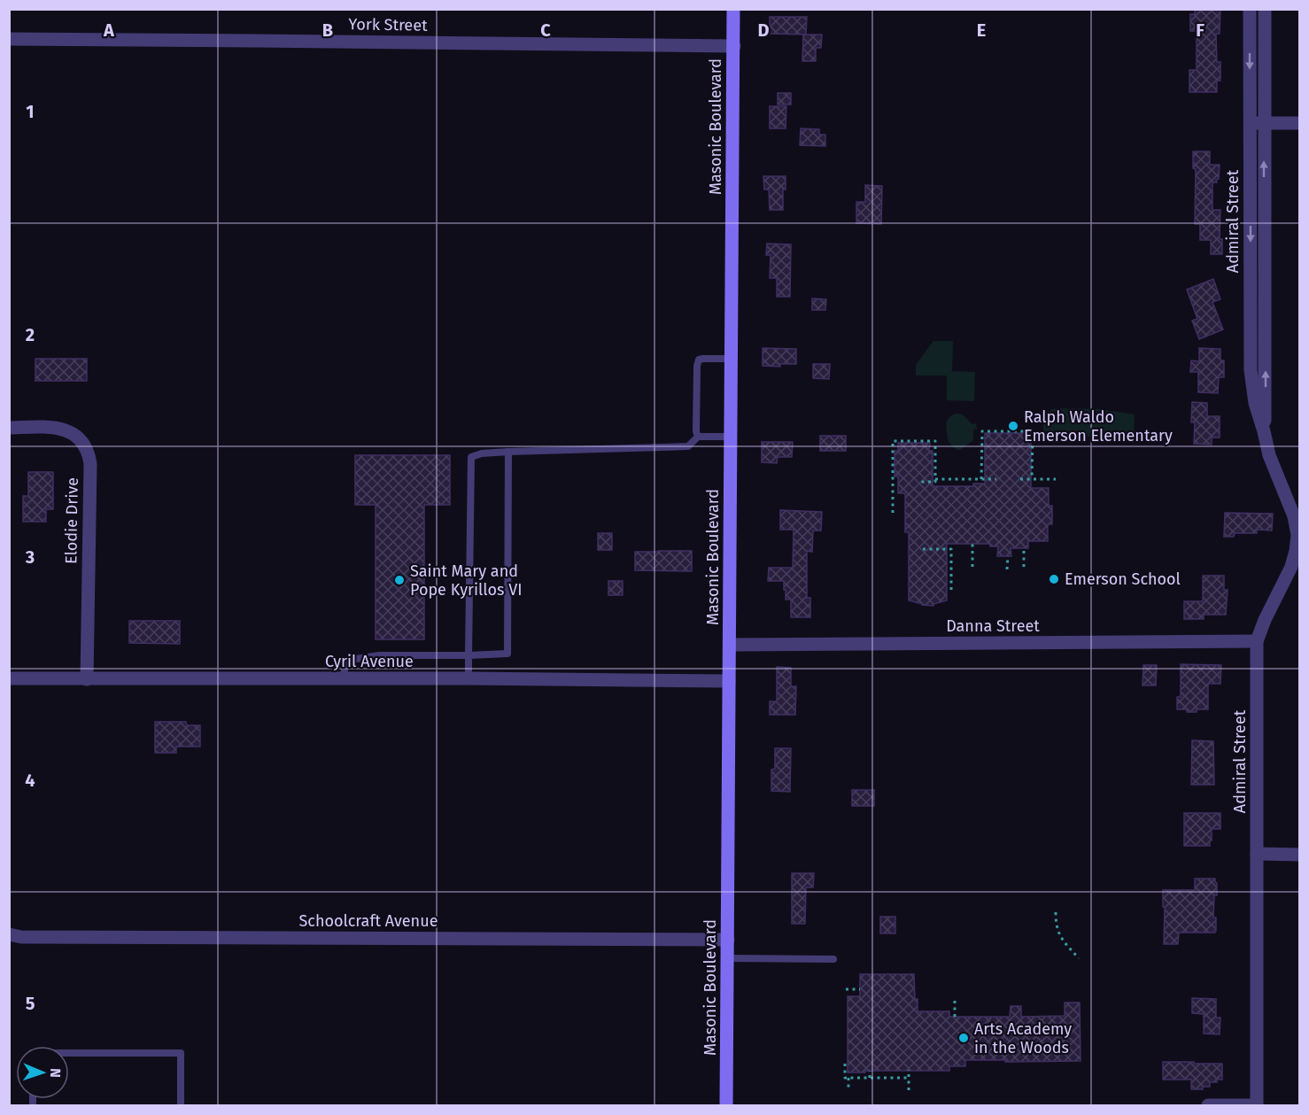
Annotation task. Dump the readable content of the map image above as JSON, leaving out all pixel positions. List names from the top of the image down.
{
  "streets": {
    "street": [
      "York Street",
      "Masonic Boulevard",
      "Admiral Street",
      "Elodie Drive",
      "Danna Street",
      "Cyril Avenue",
      "Schoolcraft Avenue"
    ]
  },
  "crossings": [
    ["York Street", "Masonic Boulevard"],
    ["Masonic Boulevard", "Danna Street"],
    ["Masonic Boulevard", "Cyril Avenue"],
    ["Masonic Boulevard", "Schoolcraft Avenue"],
    ["Admiral Street", "Danna Street"],
    ["Elodie Drive", "Cyril Avenue"]
  ],
  "places": [
    "Ralph Waldo Emerson Elementary",
    "Emerson School",
    "Saint Mary and Pope Kyrillos VI",
    "Arts Academy in the Woods"
  ],
  "north": "right",
  "grid": {
    "columns": [
      "A",
      "B",
      "C",
      "D",
      "E",
      "F"
    ],
    "rows": [
      "1",
      "2",
      "3",
      "4",
      "5"
    ]
  }
}
